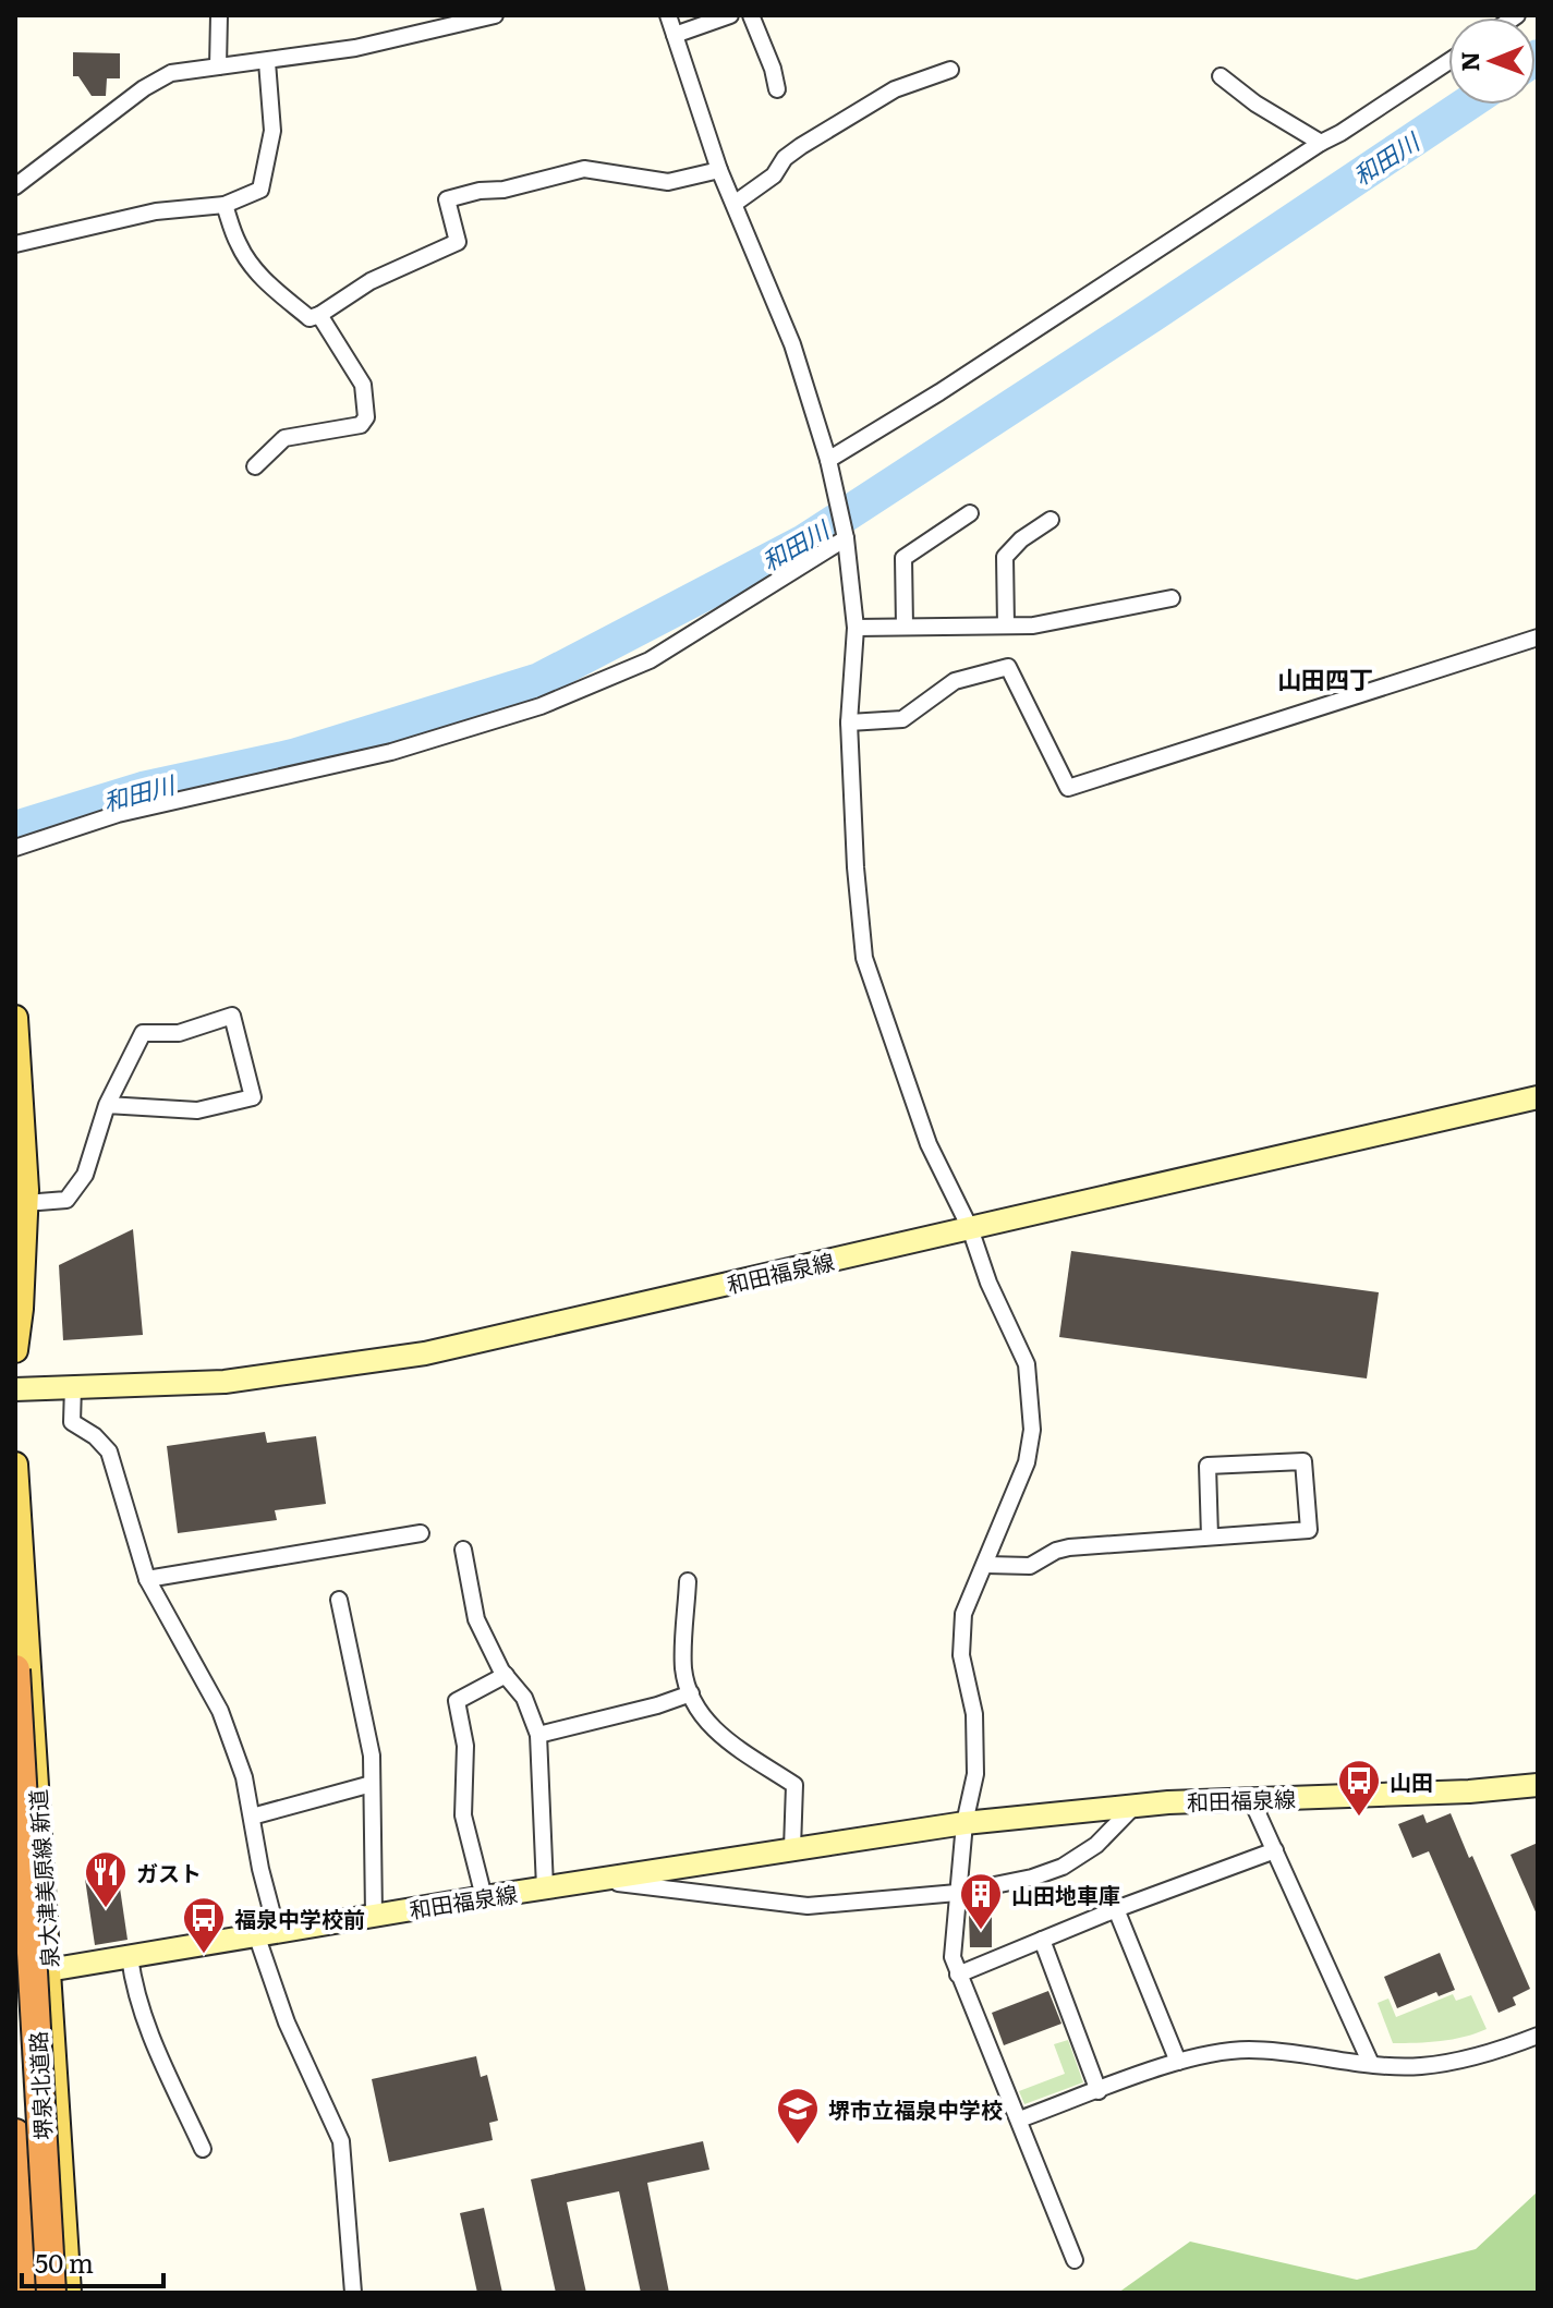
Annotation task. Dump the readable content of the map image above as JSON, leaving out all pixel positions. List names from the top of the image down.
{
  "streets": {
    "highway": ["堺泉北道路"],
    "main road": ["和田福泉線", "泉大津美原線 新道"]
  },
  "crossings": [
    ["和田福泉線", "泉大津美原線 新道"]
  ],
  "districts": ["山田四丁"],
  "water": ["和田川"],
  "places": {
    "bus stop": ["山田", "福泉中学校前"],
    "restaurant": ["ガスト"],
    "building": ["山田地車庫"],
    "school or university": ["堺市立福泉中学校"]
  },
  "scale_bar": "50 m",
  "north": "left"
}
